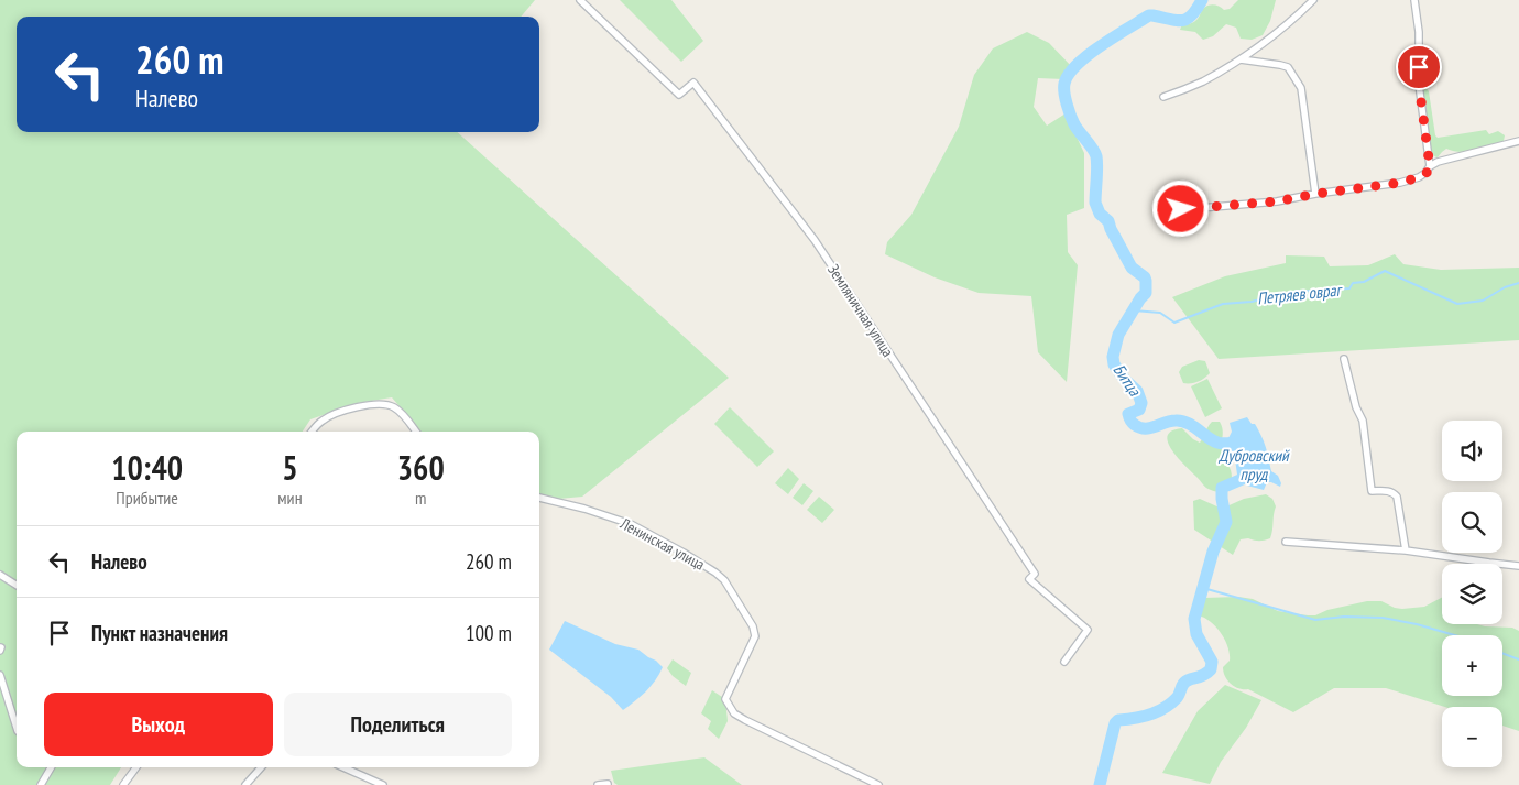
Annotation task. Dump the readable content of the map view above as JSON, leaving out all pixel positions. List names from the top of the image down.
{
  "streets": {
    "street": ["Земляничная улица", "Ленинская улица"]
  },
  "water": ["Петряев овраг", "Битца", "Дубровский пруд"],
  "page": {
    "turn": ["260 m", "Налево"],
    "map_buttons": ["+", "−"],
    "eta": [
      "10:40",
      "Прибытие",
      "5",
      "мин",
      "360",
      "m"
    ],
    "list": [
      {
        "name": "Налево",
        "value": "260 m"
      },
      {
        "name": "Пункт назначения",
        "value": "100 m"
      }
    ],
    "buttons": ["Выход", "Поделиться"]
  }
}
